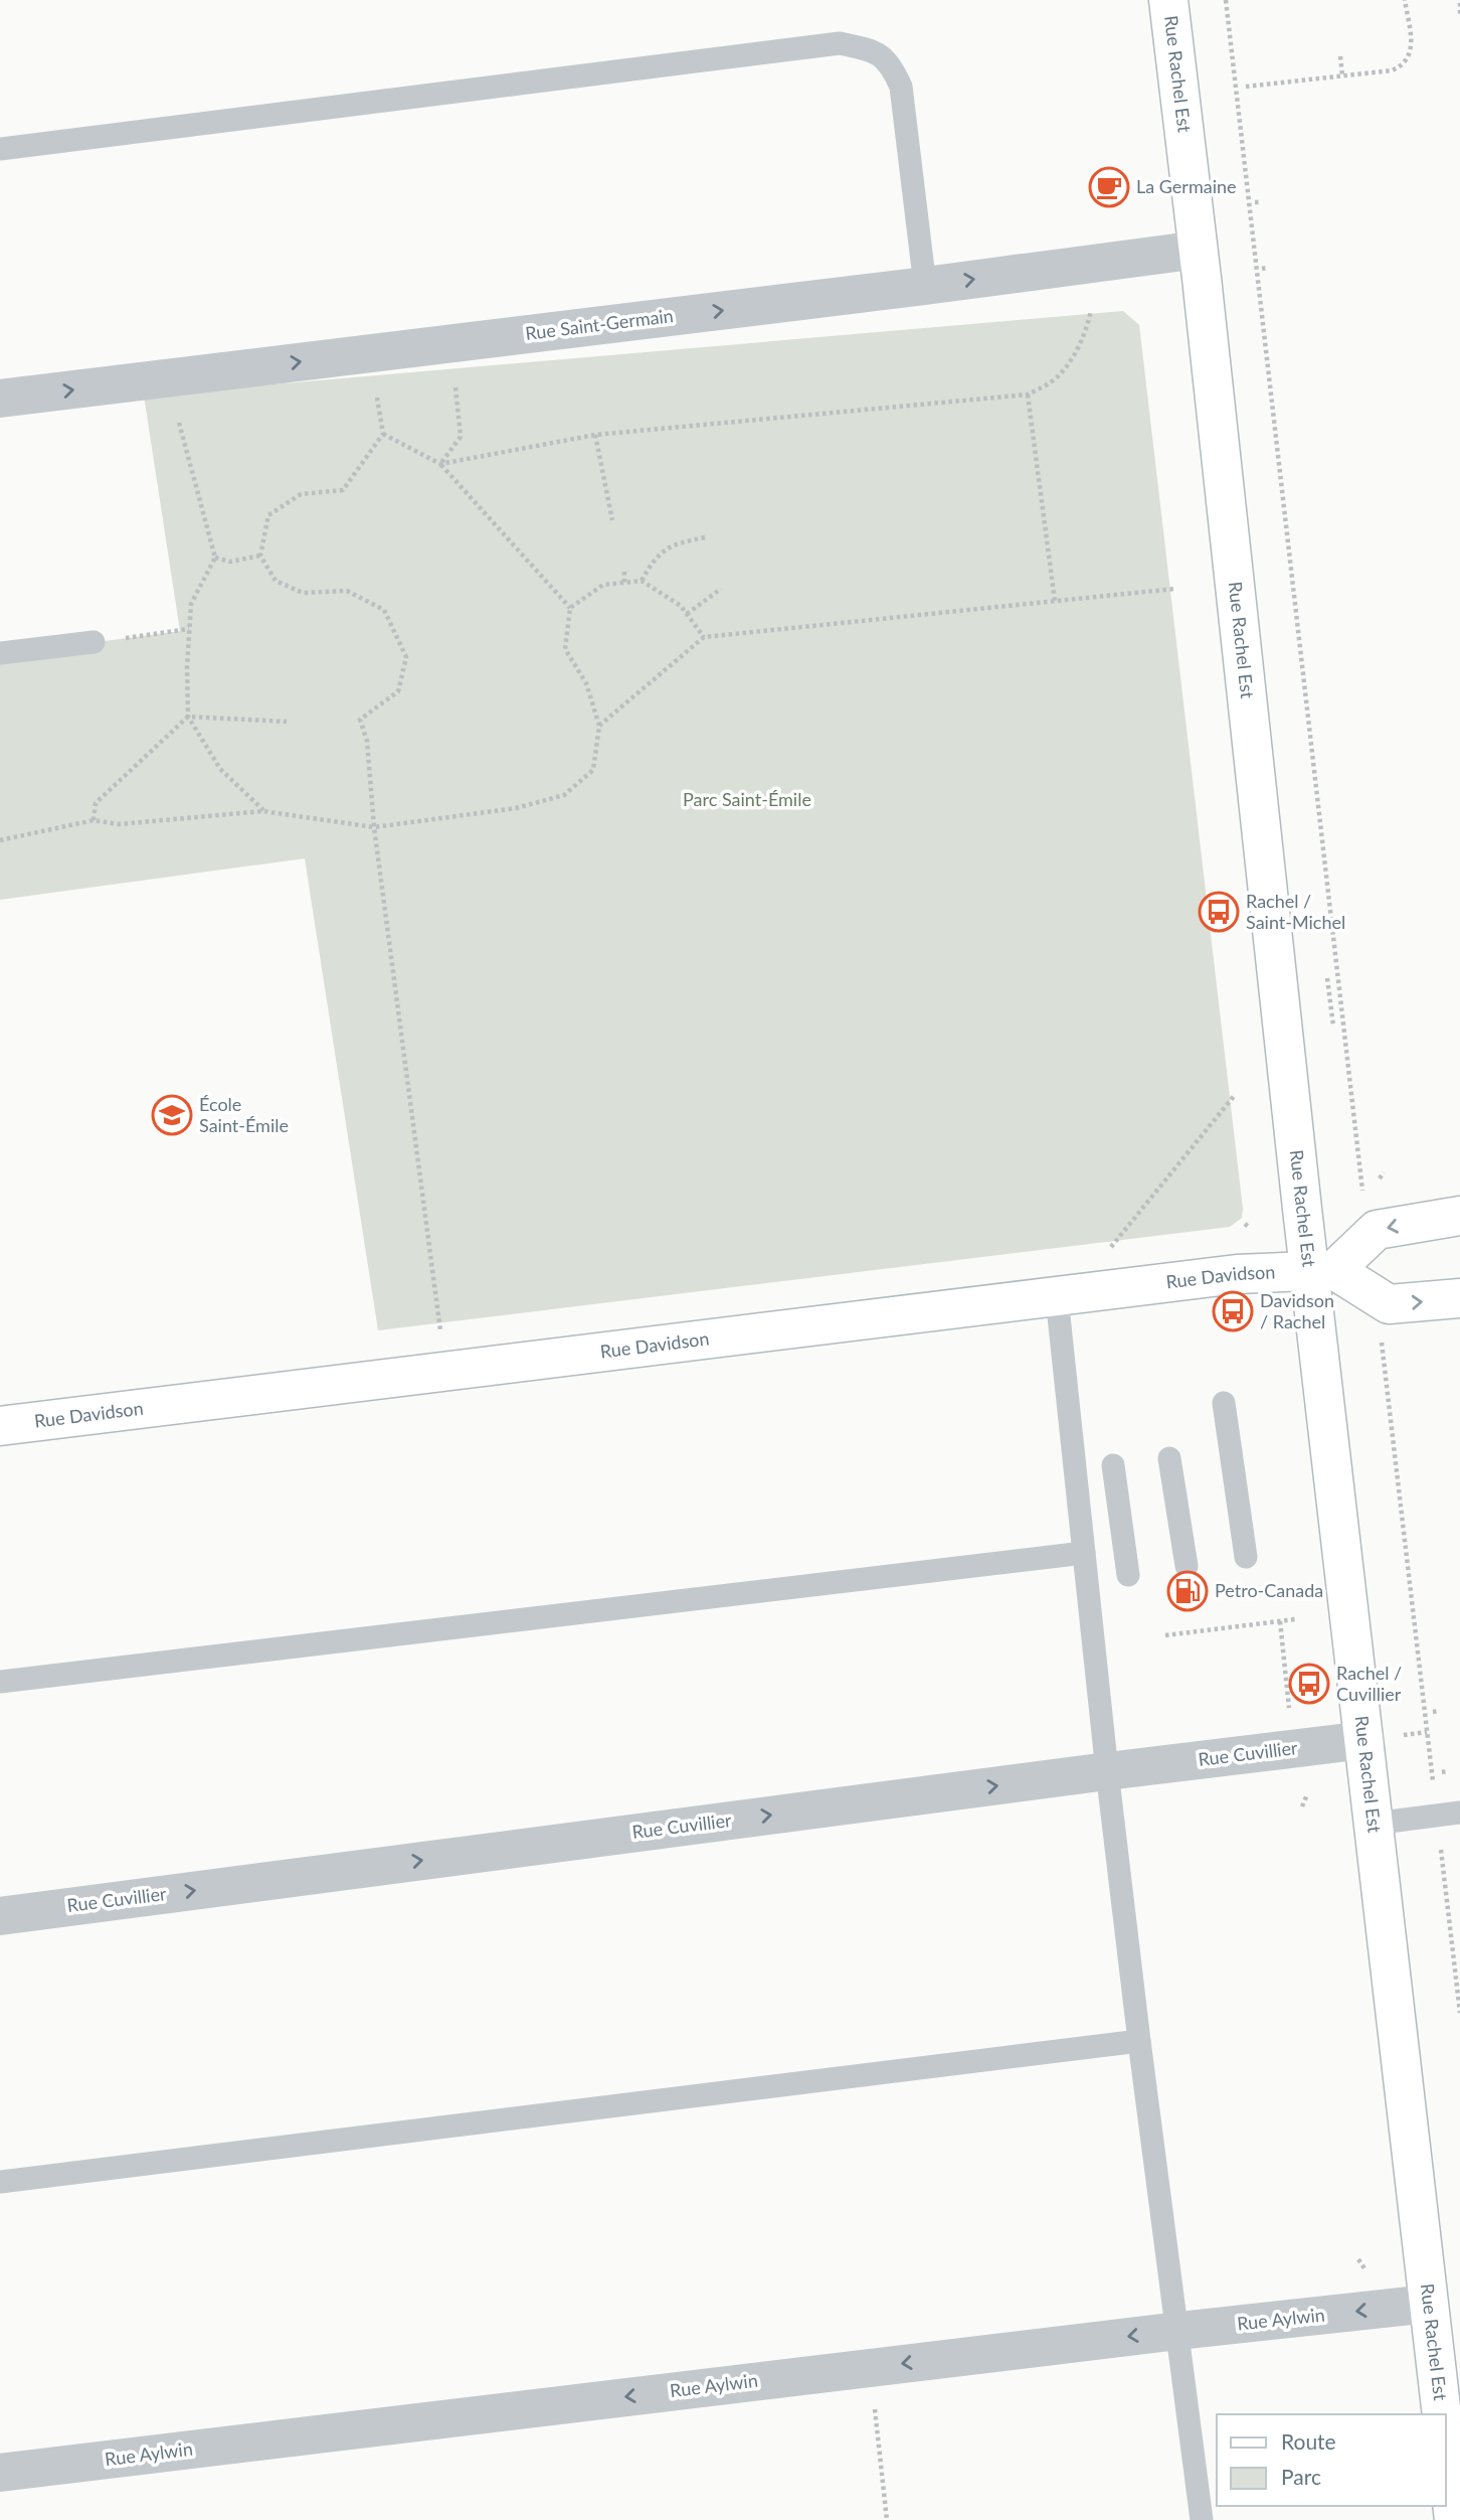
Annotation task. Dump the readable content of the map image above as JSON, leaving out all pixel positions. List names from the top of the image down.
{
  "streets": {
    "main road": ["Rue Rachel Est", "Rue Davidson"],
    "street": ["Rue Saint-Germain", "Rue Cuvillier", "Rue Aylwin"]
  },
  "crossings": [
    ["Rue Rachel Est", "Rue Saint-Germain"],
    ["Rue Rachel Est", "Rue Davidson"],
    ["Rue Rachel Est", "Rue Cuvillier"],
    ["Rue Rachel Est", "Rue Aylwin"]
  ],
  "one_way": ["Rue Saint-Germain", "Rue Cuvillier", "Rue Aylwin"],
  "parks": ["Parc Saint-Émile"],
  "places": {
    "cafe": ["La Germaine"],
    "bus stop": ["Rachel / Saint-Michel", "Davidson / Rachel", "Rachel / Cuvillier"],
    "school or university": ["École Saint-Émile"],
    "fuel station": ["Petro-Canada"]
  },
  "legend": ["Route", "Parc"]
}
